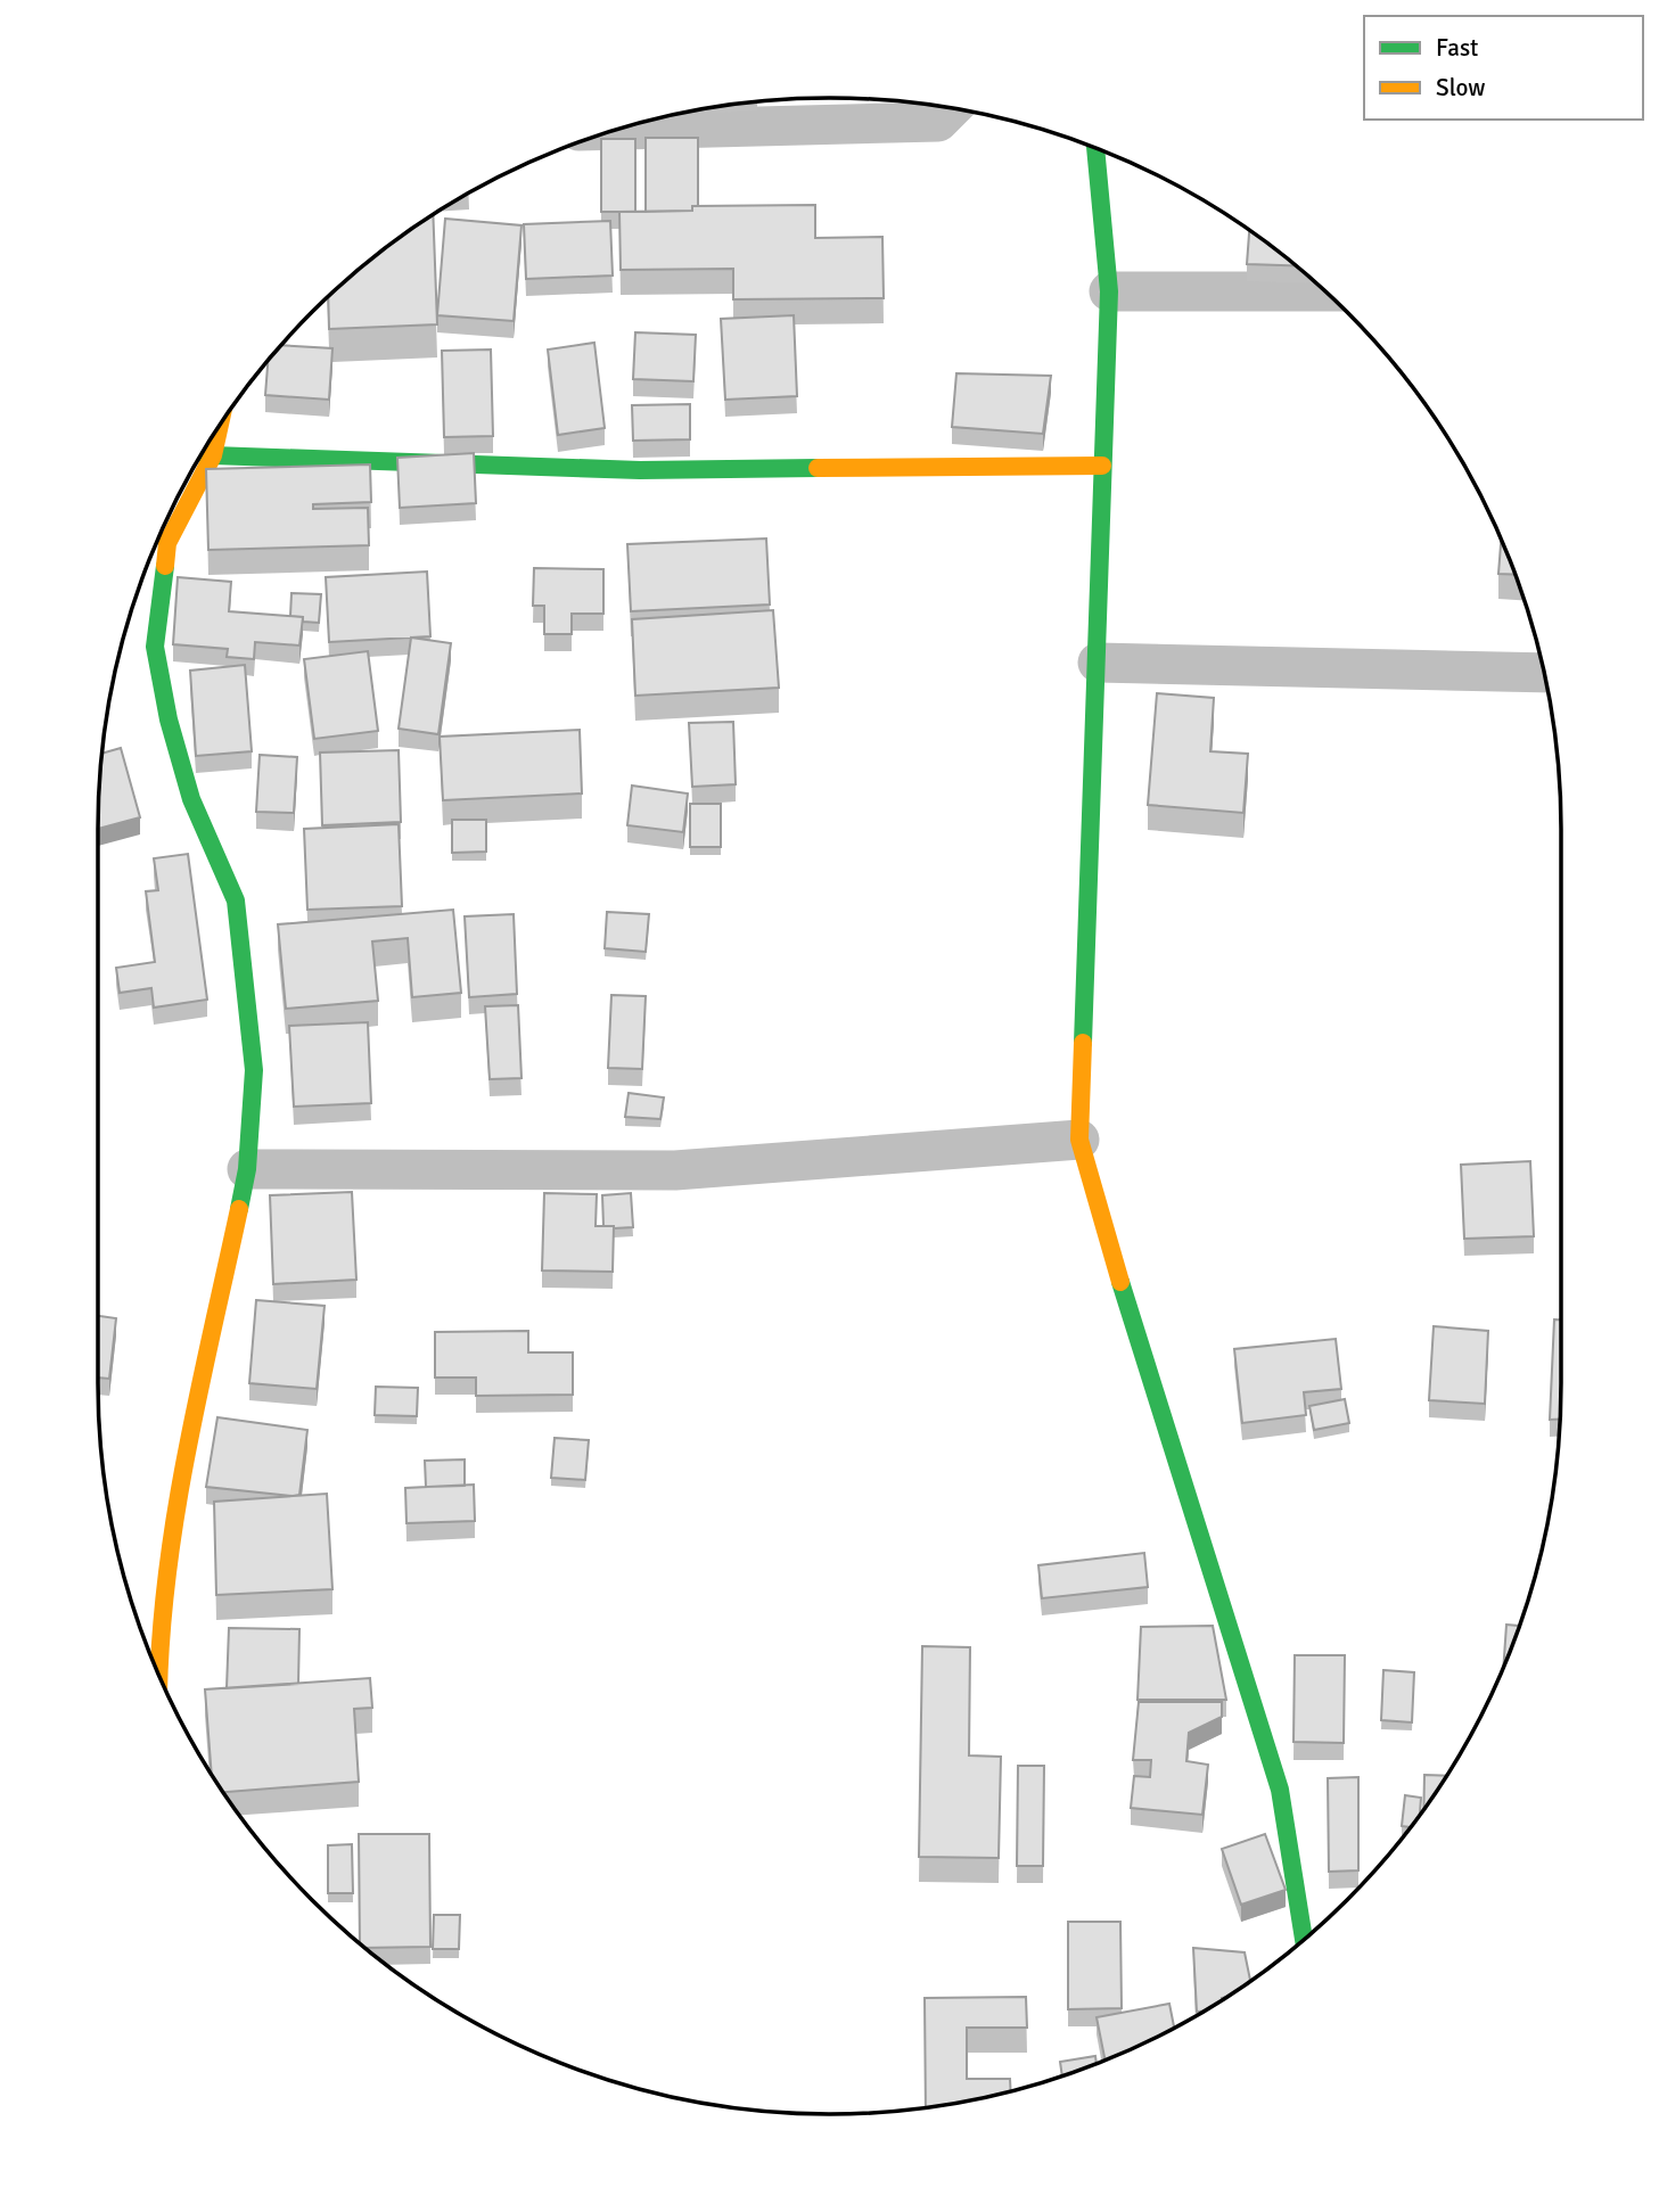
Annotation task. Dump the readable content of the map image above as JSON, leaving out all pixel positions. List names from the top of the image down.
{
  "legend": ["Fast", "Slow"]
}
